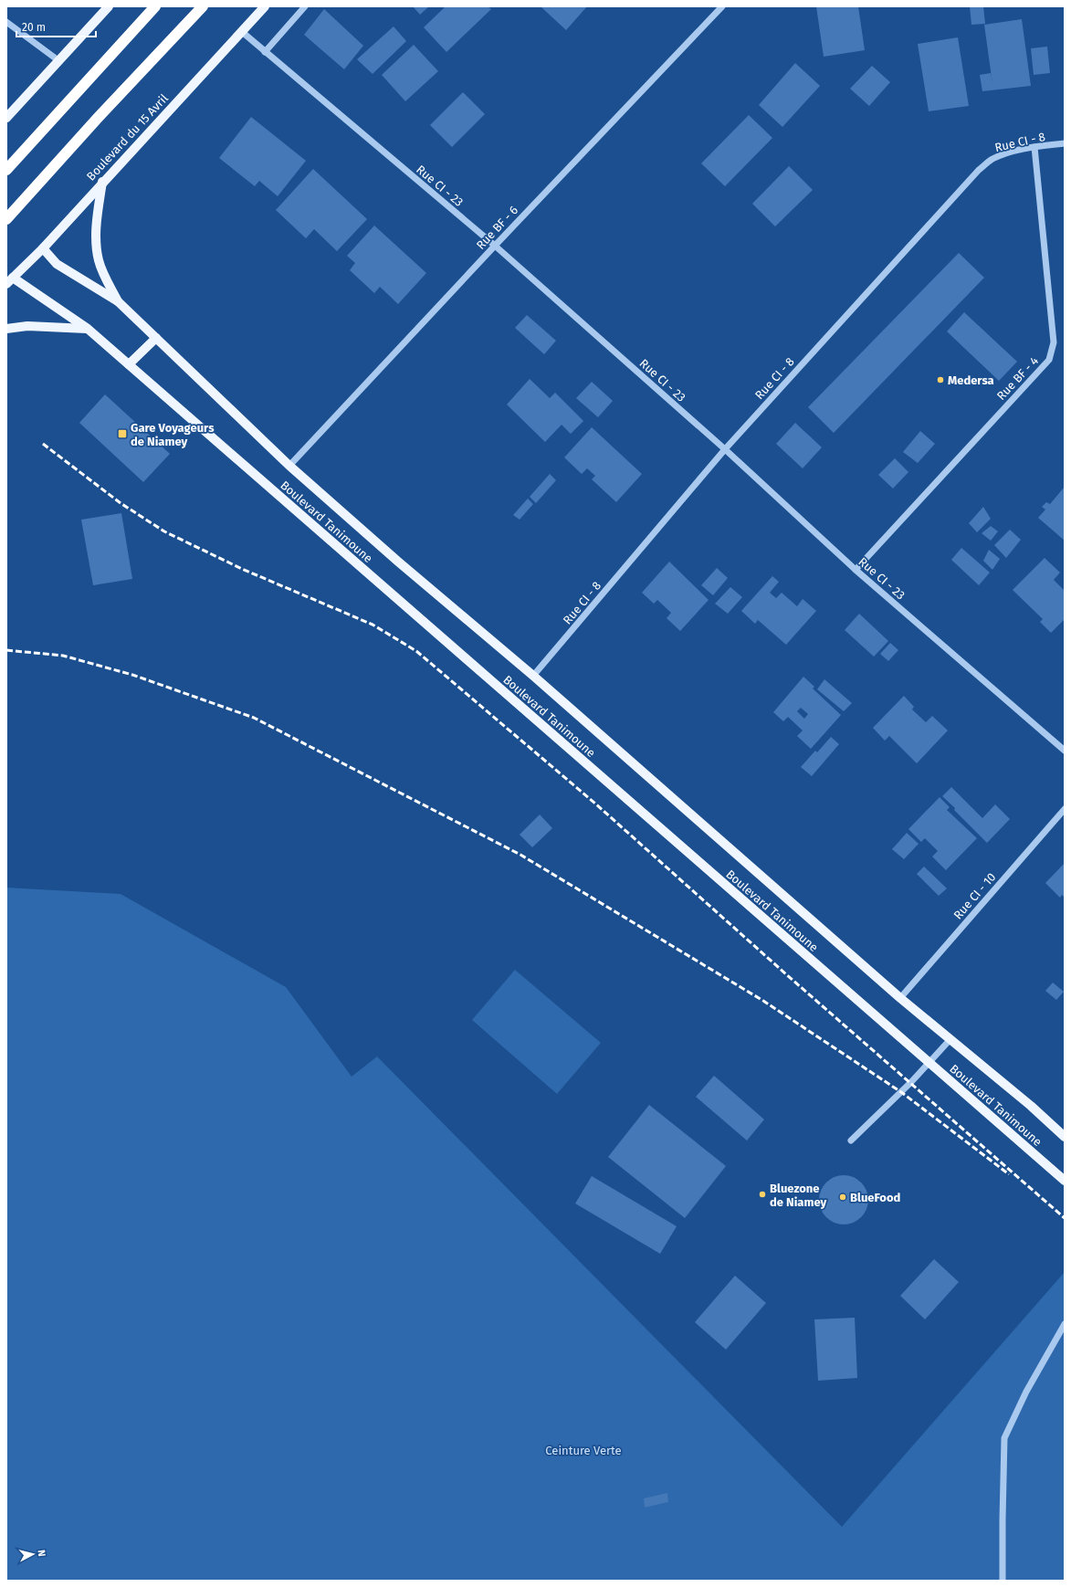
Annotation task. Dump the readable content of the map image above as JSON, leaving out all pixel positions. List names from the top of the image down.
{
  "streets": {
    "main road": ["Boulevard du 15 Avril", "Boulevard Tanimoune"],
    "street": [
      "Rue CI - 8",
      "Rue CI - 23",
      "Rue BF - 6",
      "Rue BF - 4",
      "Rue CI - 10"
    ]
  },
  "crossings": [
    ["Boulevard du 15 Avril", "Rue CI - 23"],
    ["Boulevard du 15 Avril", "Boulevard Tanimoune"],
    ["Rue CI - 8", "Rue CI - 23"],
    ["Rue CI - 8", "Rue BF - 4"],
    ["Rue CI - 8", "Boulevard Tanimoune"],
    ["Rue CI - 23", "Rue BF - 6"],
    ["Rue CI - 23", "Rue BF - 4"],
    ["Rue BF - 6", "Boulevard Tanimoune"],
    ["Boulevard Tanimoune", "Rue CI - 10"]
  ],
  "parks": ["Ceinture Verte"],
  "places": {
    "other": ["Medersa", "Bluezone de Niamey", "BlueFood"],
    "transit": ["Gare Voyageurs de Niamey"]
  },
  "scale_bar": "20 m",
  "north": "right"
}
